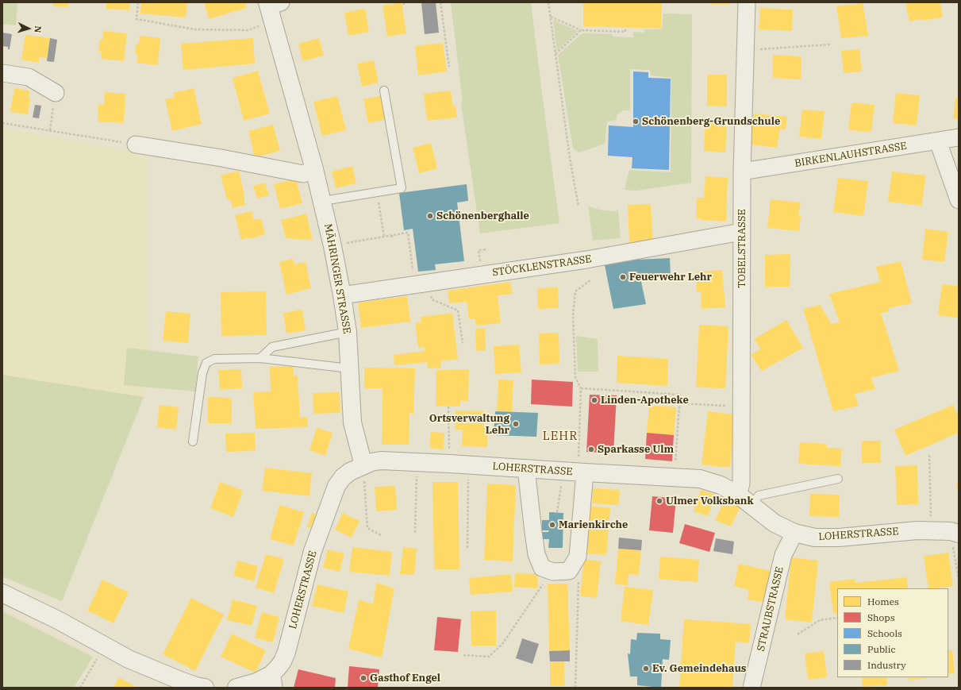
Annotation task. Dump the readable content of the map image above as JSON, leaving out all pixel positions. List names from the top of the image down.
{
  "streets": {
    "street": [
      "BIRKENLAUHSTRASSE",
      "TOBELSTRASSE",
      "STÖCKLENSTRASSE",
      "MÄHRINGER STRASSE",
      "LOHERSTRASSE",
      "STRAUBSTRASSE"
    ]
  },
  "crossings": [
    ["BIRKENLAUHSTRASSE", "TOBELSTRASSE"],
    ["TOBELSTRASSE", "STÖCKLENSTRASSE"],
    ["TOBELSTRASSE", "LOHERSTRASSE"],
    ["STÖCKLENSTRASSE", "MÄHRINGER STRASSE"],
    ["MÄHRINGER STRASSE", "LOHERSTRASSE"],
    ["LOHERSTRASSE", "STRAUBSTRASSE"]
  ],
  "districts": ["LEHR"],
  "places": [
    "Schönenberg-Grundschule",
    "Schönenberghalle",
    "Feuerwehr Lehr",
    "Linden-Apotheke",
    "Ortsverwaltung Lehr",
    "Sparkasse Ulm",
    "Ulmer Volksbank",
    "Marienkirche",
    "Ev. Gemeindehaus",
    "Gasthof Engel"
  ],
  "legend": [
    "Homes",
    "Shops",
    "Schools",
    "Public",
    "Industry"
  ],
  "north": "right"
}
